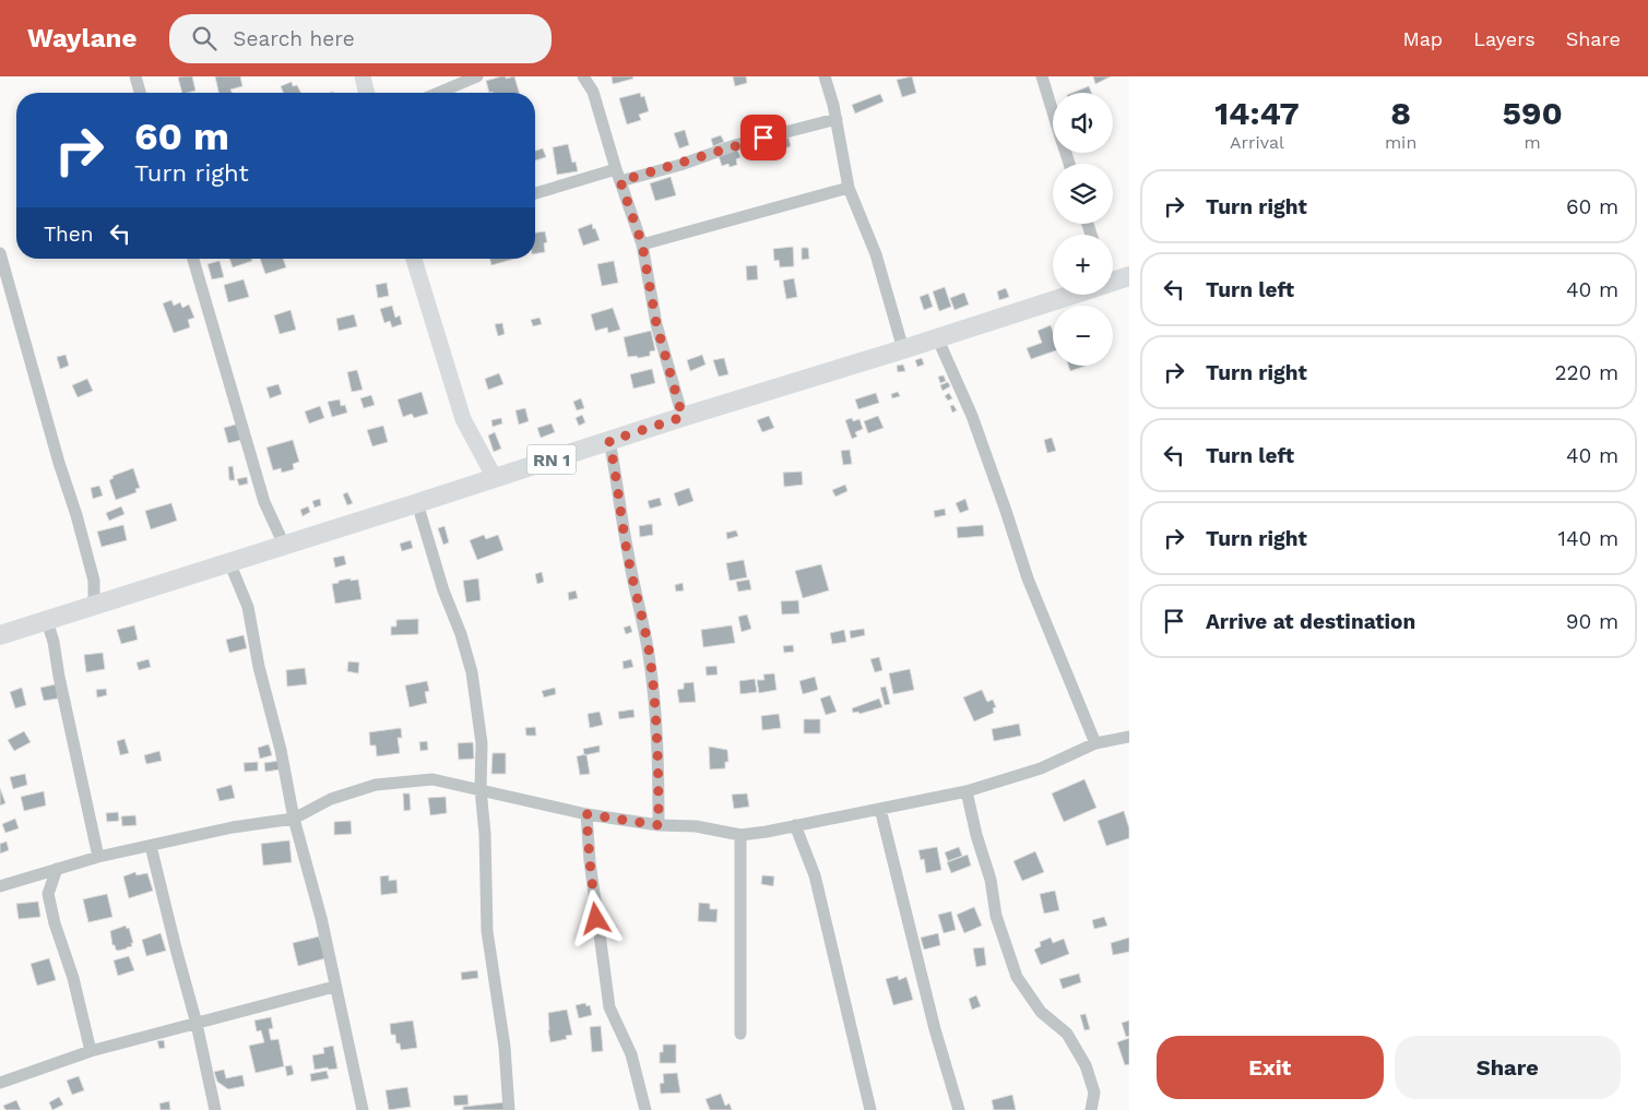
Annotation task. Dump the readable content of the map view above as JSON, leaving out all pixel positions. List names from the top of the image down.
{
  "streets": {
    "main road": ["RN 1"]
  },
  "page": {
    "header": "Waylane",
    "search": "Search here",
    "nav": ["Map", "Layers", "Share"],
    "eta": [
      "14:47",
      "Arrival",
      "8",
      "min",
      "590",
      "m"
    ],
    "map_buttons": ["+", "−"],
    "turn": ["60 m", "Turn right"],
    "list": [
      {
        "name": "Turn right",
        "value": "60 m"
      },
      {
        "name": "Turn left",
        "value": "40 m"
      },
      {
        "name": "Turn right",
        "value": "220 m"
      },
      {
        "name": "Turn left",
        "value": "40 m"
      },
      {
        "name": "Turn right",
        "value": "140 m"
      },
      {
        "name": "Arrive at destination",
        "value": "90 m"
      }
    ],
    "then": "Then",
    "buttons": ["Exit", "Share"]
  }
}
